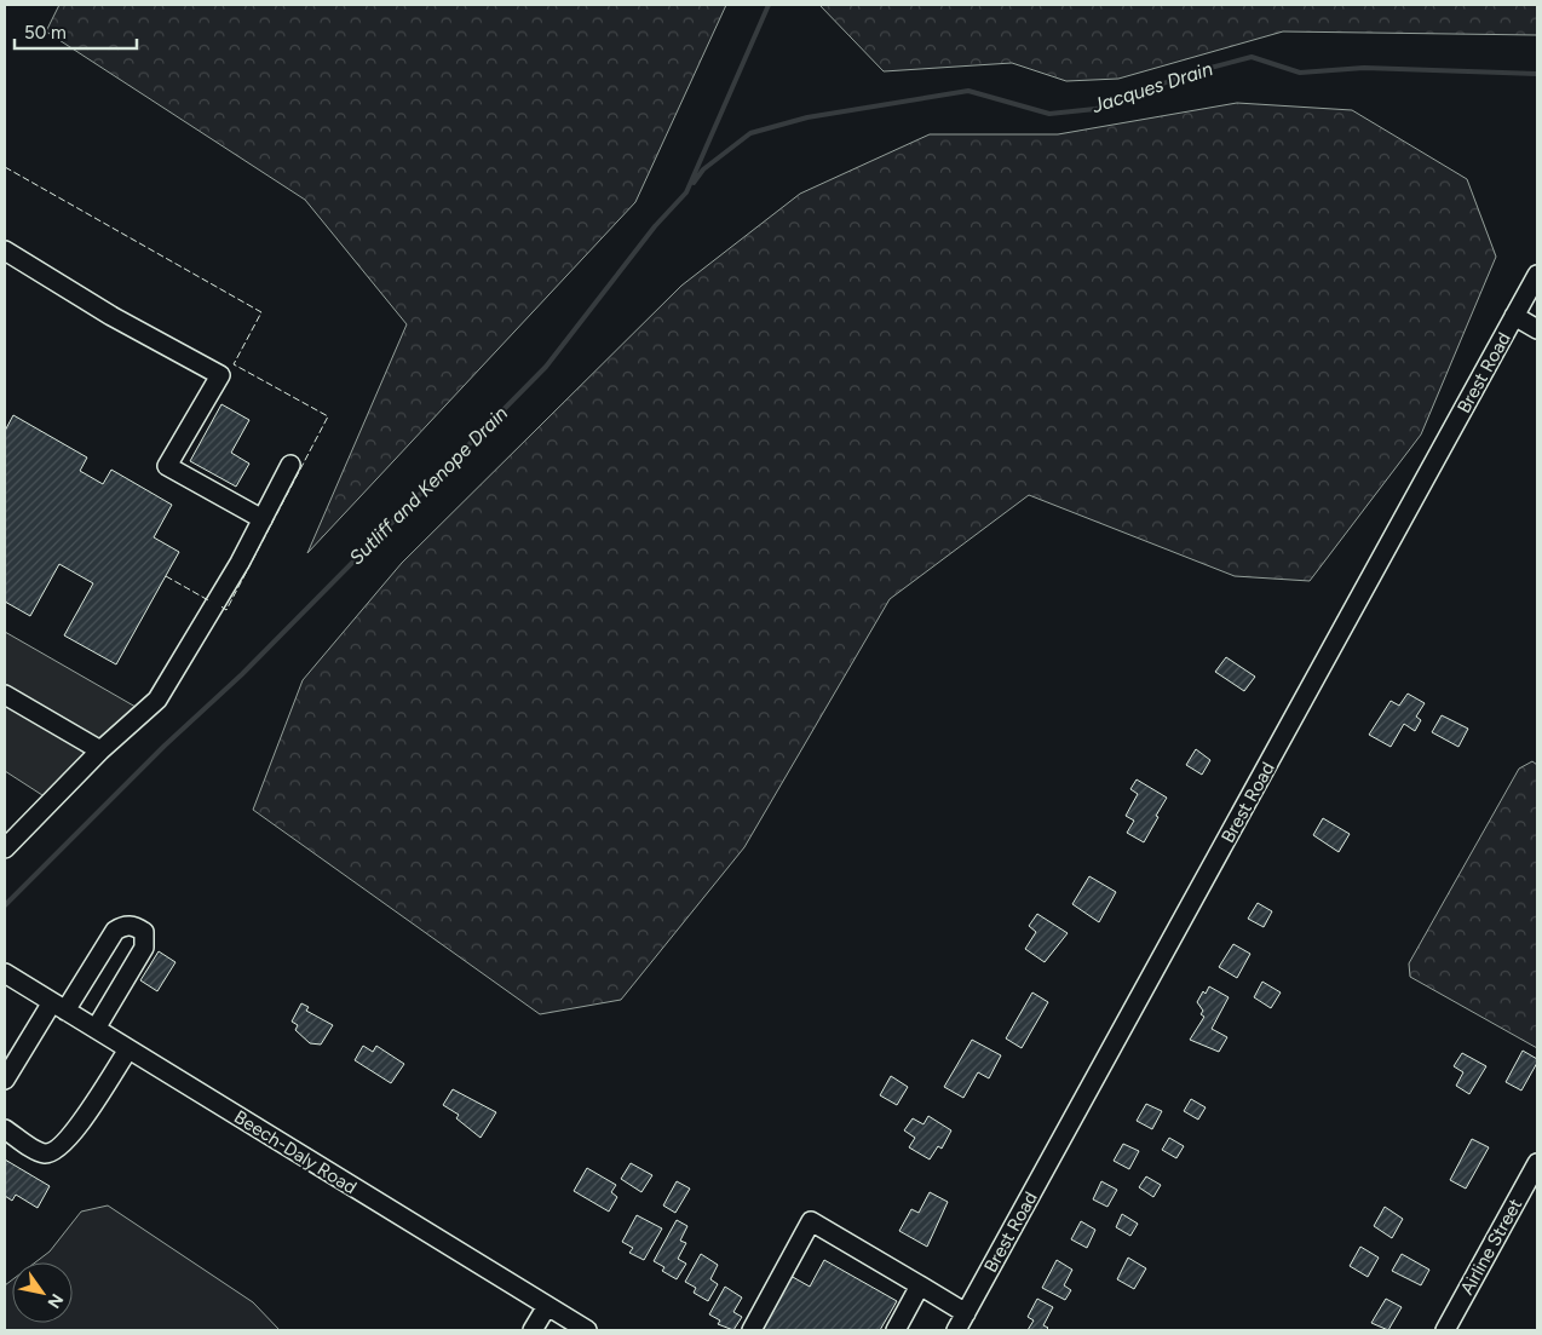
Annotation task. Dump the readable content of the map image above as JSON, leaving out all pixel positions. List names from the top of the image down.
{
  "streets": {
    "street": ["Brest Road", "Beech-Daly Road", "Airline Street"]
  },
  "water": ["Jacques Drain", "Sutliff and Kenope Drain"],
  "scale_bar": "50 m",
  "north": "bottom right"
}
